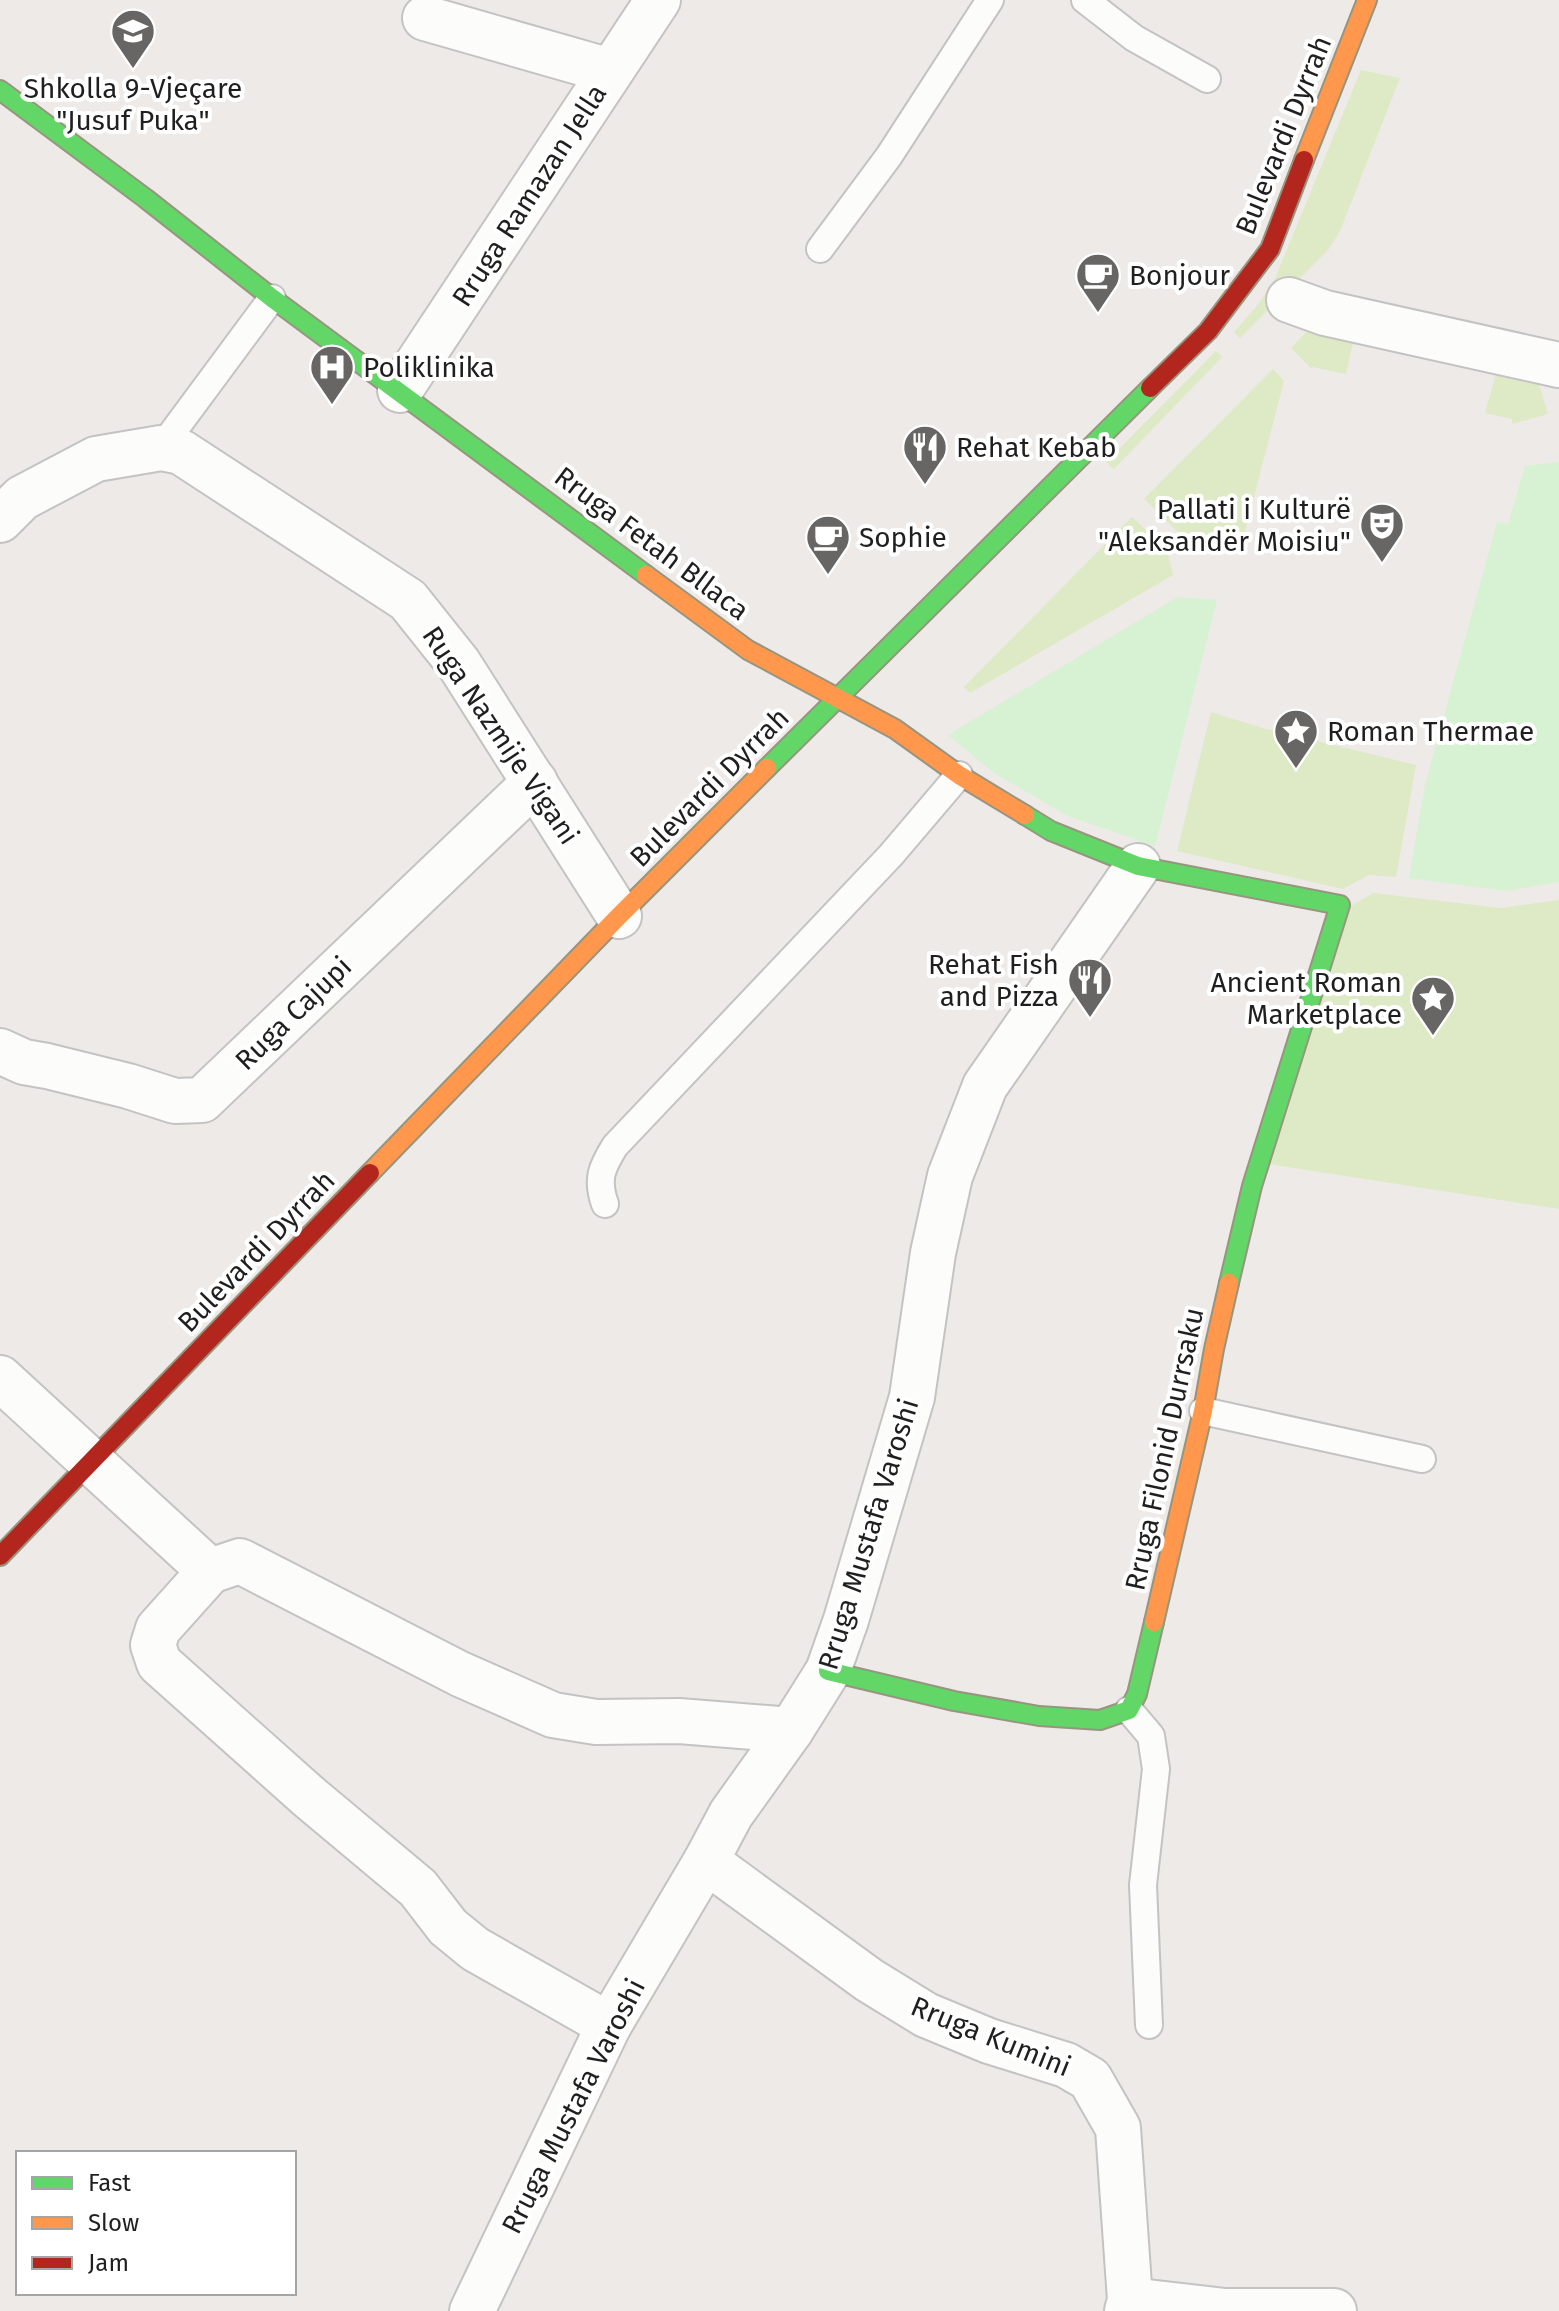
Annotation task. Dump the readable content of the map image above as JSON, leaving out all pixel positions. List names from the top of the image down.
{
  "streets": {
    "street": [
      "Bulevardi Dyrrah",
      "Rruga Ramazan Jella",
      "Rruga Fetah Bllaca",
      "Ruga Nazmije Vigani",
      "Ruga Cajupi",
      "Rruga Filonid Durrsaku",
      "Rruga Mustafa Varoshi",
      "Rruga Kumini"
    ]
  },
  "crossings": [
    ["Bulevardi Dyrrah", "Rruga Fetah Bllaca"],
    ["Bulevardi Dyrrah", "Ruga Nazmije Vigani"],
    ["Rruga Ramazan Jella", "Rruga Fetah Bllaca"],
    ["Rruga Fetah Bllaca", "Rruga Filonid Durrsaku"],
    ["Rruga Fetah Bllaca", "Rruga Mustafa Varoshi"],
    ["Ruga Nazmije Vigani", "Ruga Cajupi"],
    ["Rruga Mustafa Varoshi", "Rruga Kumini"]
  ],
  "places": {
    "school or university": ["Shkolla 9-Vjeçare \"Jusuf Puka\""],
    "cafe": ["Bonjour", "Sophie"],
    "hospital": ["Poliklinika"],
    "restaurant": ["Rehat Kebab", "Rehat Fish and Pizza"],
    "theatre": ["Pallati i Kulturë \"Aleksandër Moisiu\""],
    "place": ["Roman Thermae", "Ancient Roman Marketplace"]
  },
  "legend": ["Fast", "Slow", "Jam"]
}
